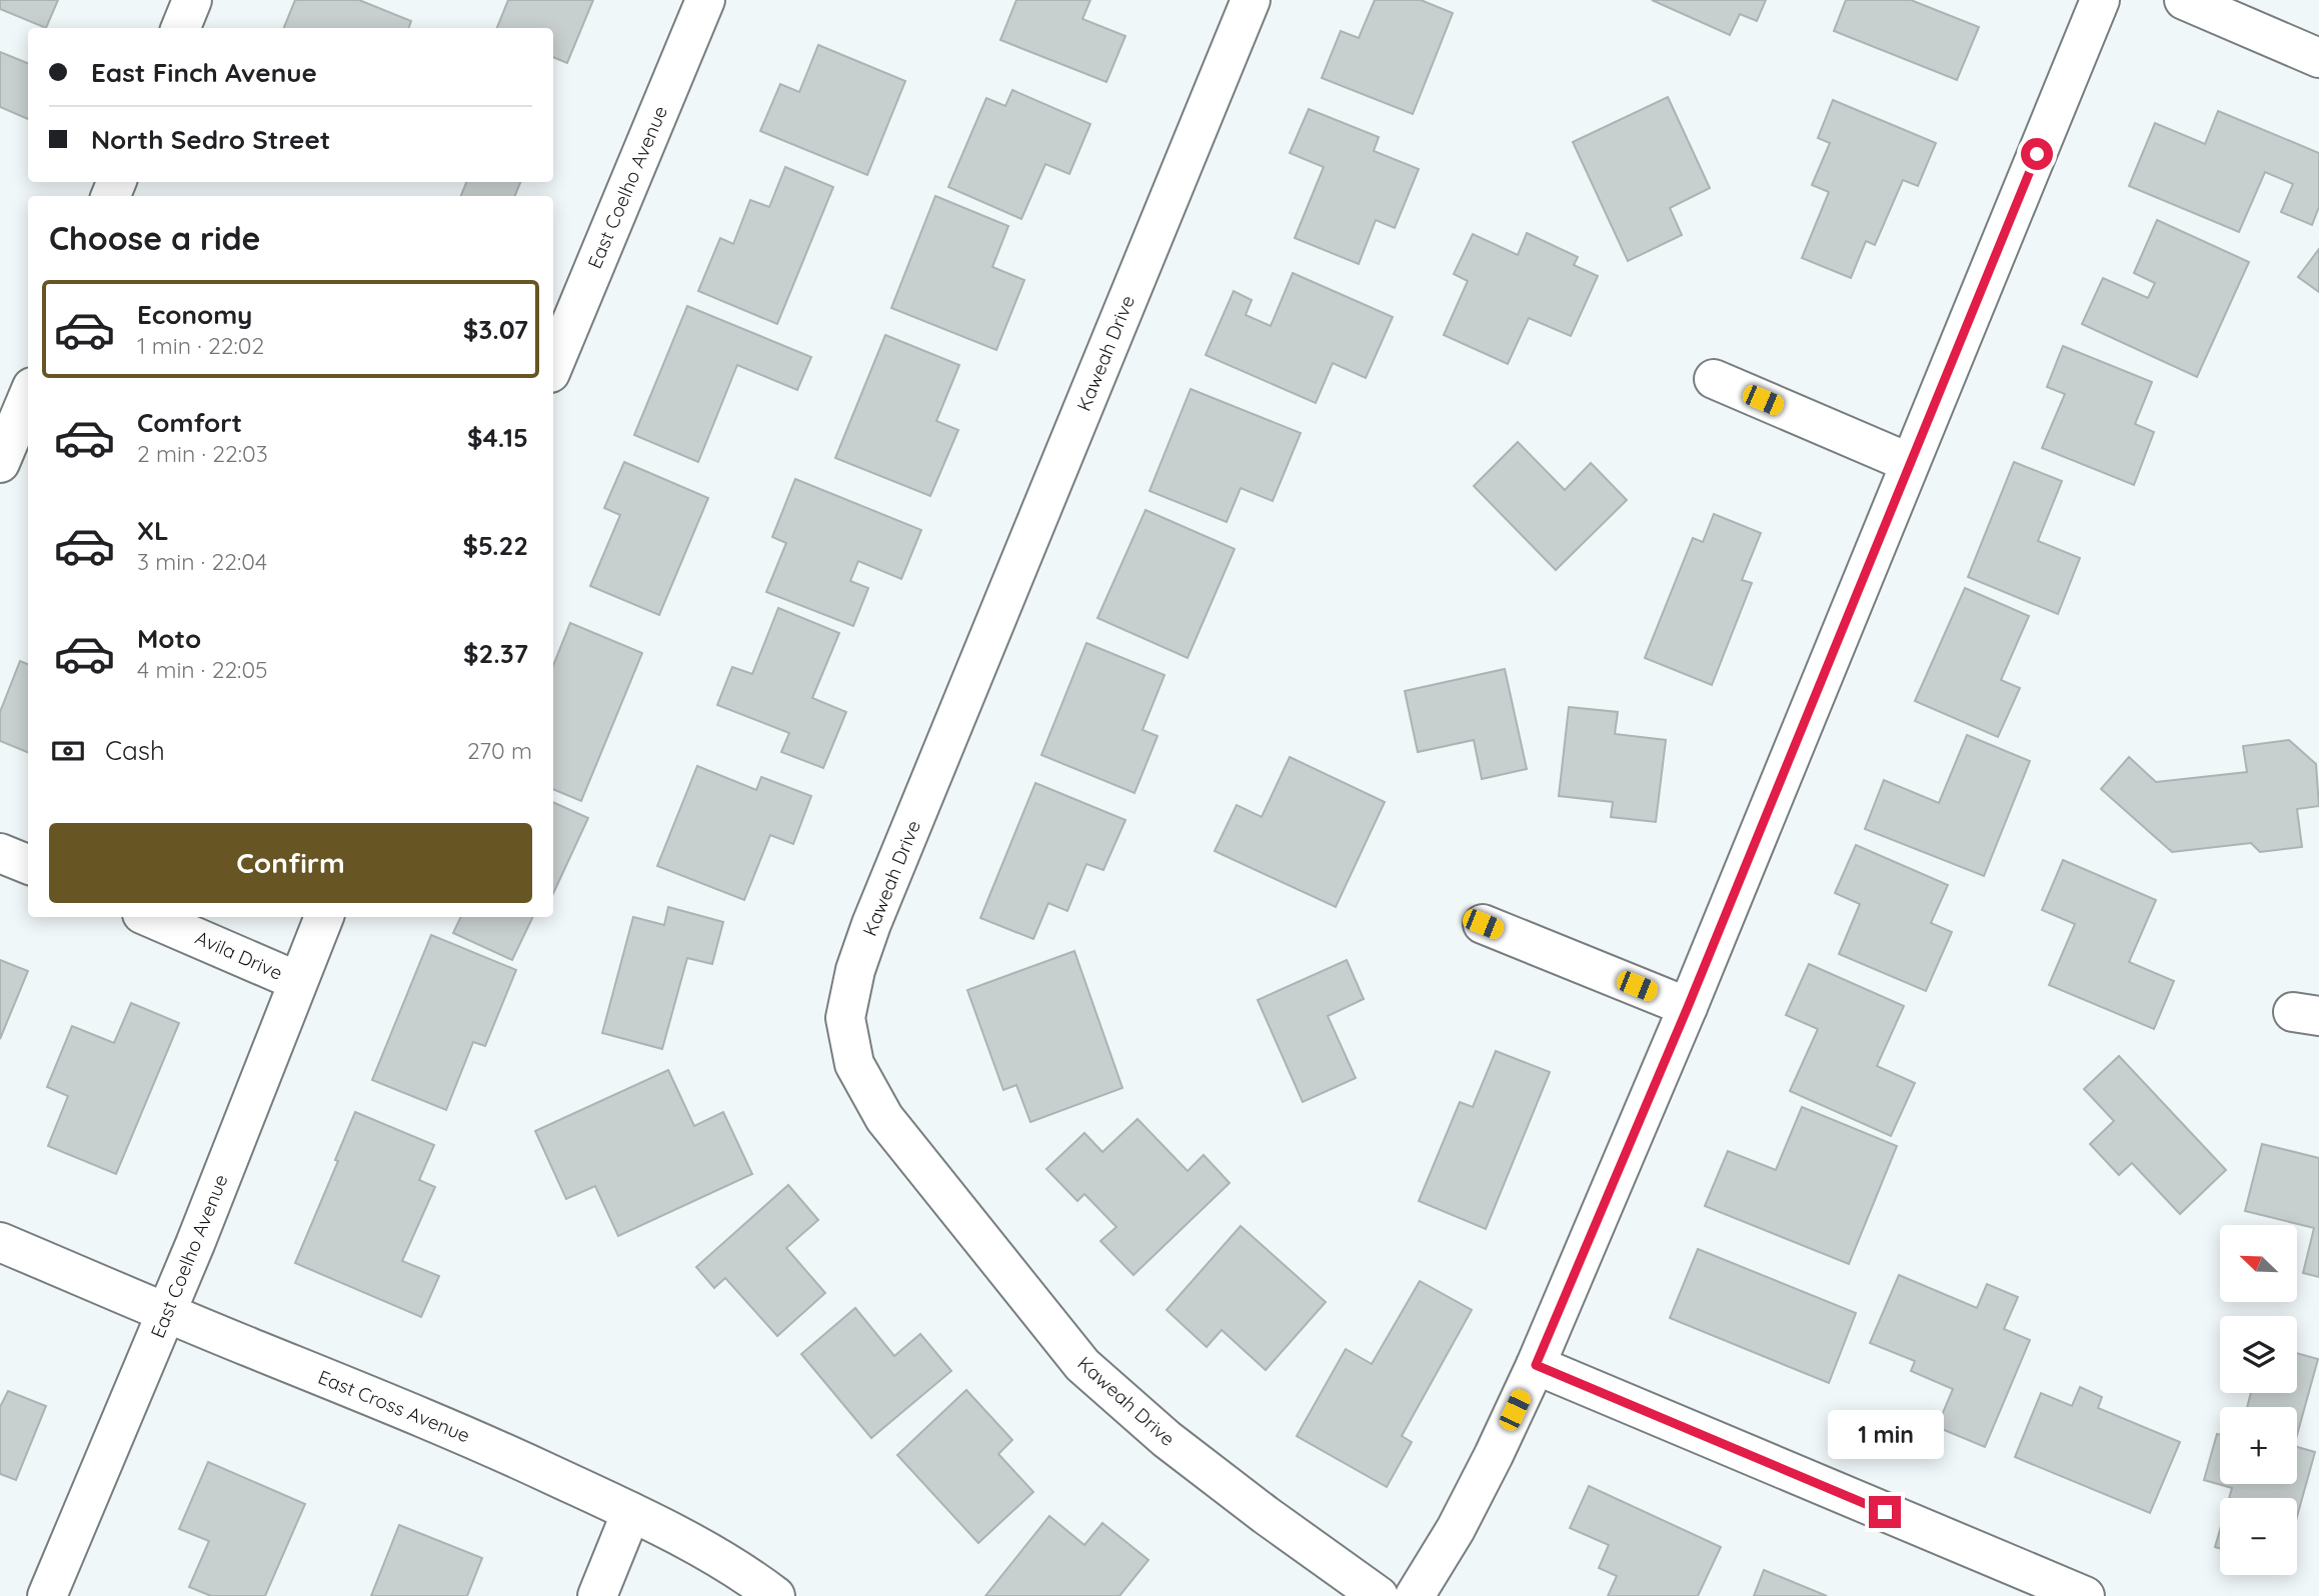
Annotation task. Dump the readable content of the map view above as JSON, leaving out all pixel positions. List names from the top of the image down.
{
  "streets": {
    "street": [
      "East Coelho Avenue",
      "Kaweah Drive",
      "Avila Drive",
      "East Cross Avenue"
    ]
  },
  "crossings": [
    ["East Coelho Avenue", "Avila Drive"],
    ["East Coelho Avenue", "East Cross Avenue"]
  ],
  "north": "top left",
  "page": {
    "banner": ["East Finch Avenue", "North Sedro Street"],
    "heading": "Choose a ride",
    "list": [
      {
        "name": "Economy",
        "note": "1 min · 22:02",
        "value": "$3.07"
      },
      {
        "name": "Comfort",
        "note": "2 min · 22:03",
        "value": "$4.15"
      },
      {
        "name": "XL",
        "note": "3 min · 22:04",
        "value": "$5.22"
      },
      {
        "name": "Moto",
        "note": "4 min · 22:05",
        "value": "$2.37"
      }
    ],
    "pay": ["Cash", "270 m"],
    "buttons": "Confirm",
    "map_buttons": ["+", "−"],
    "bubble": "1 min"
  }
}
